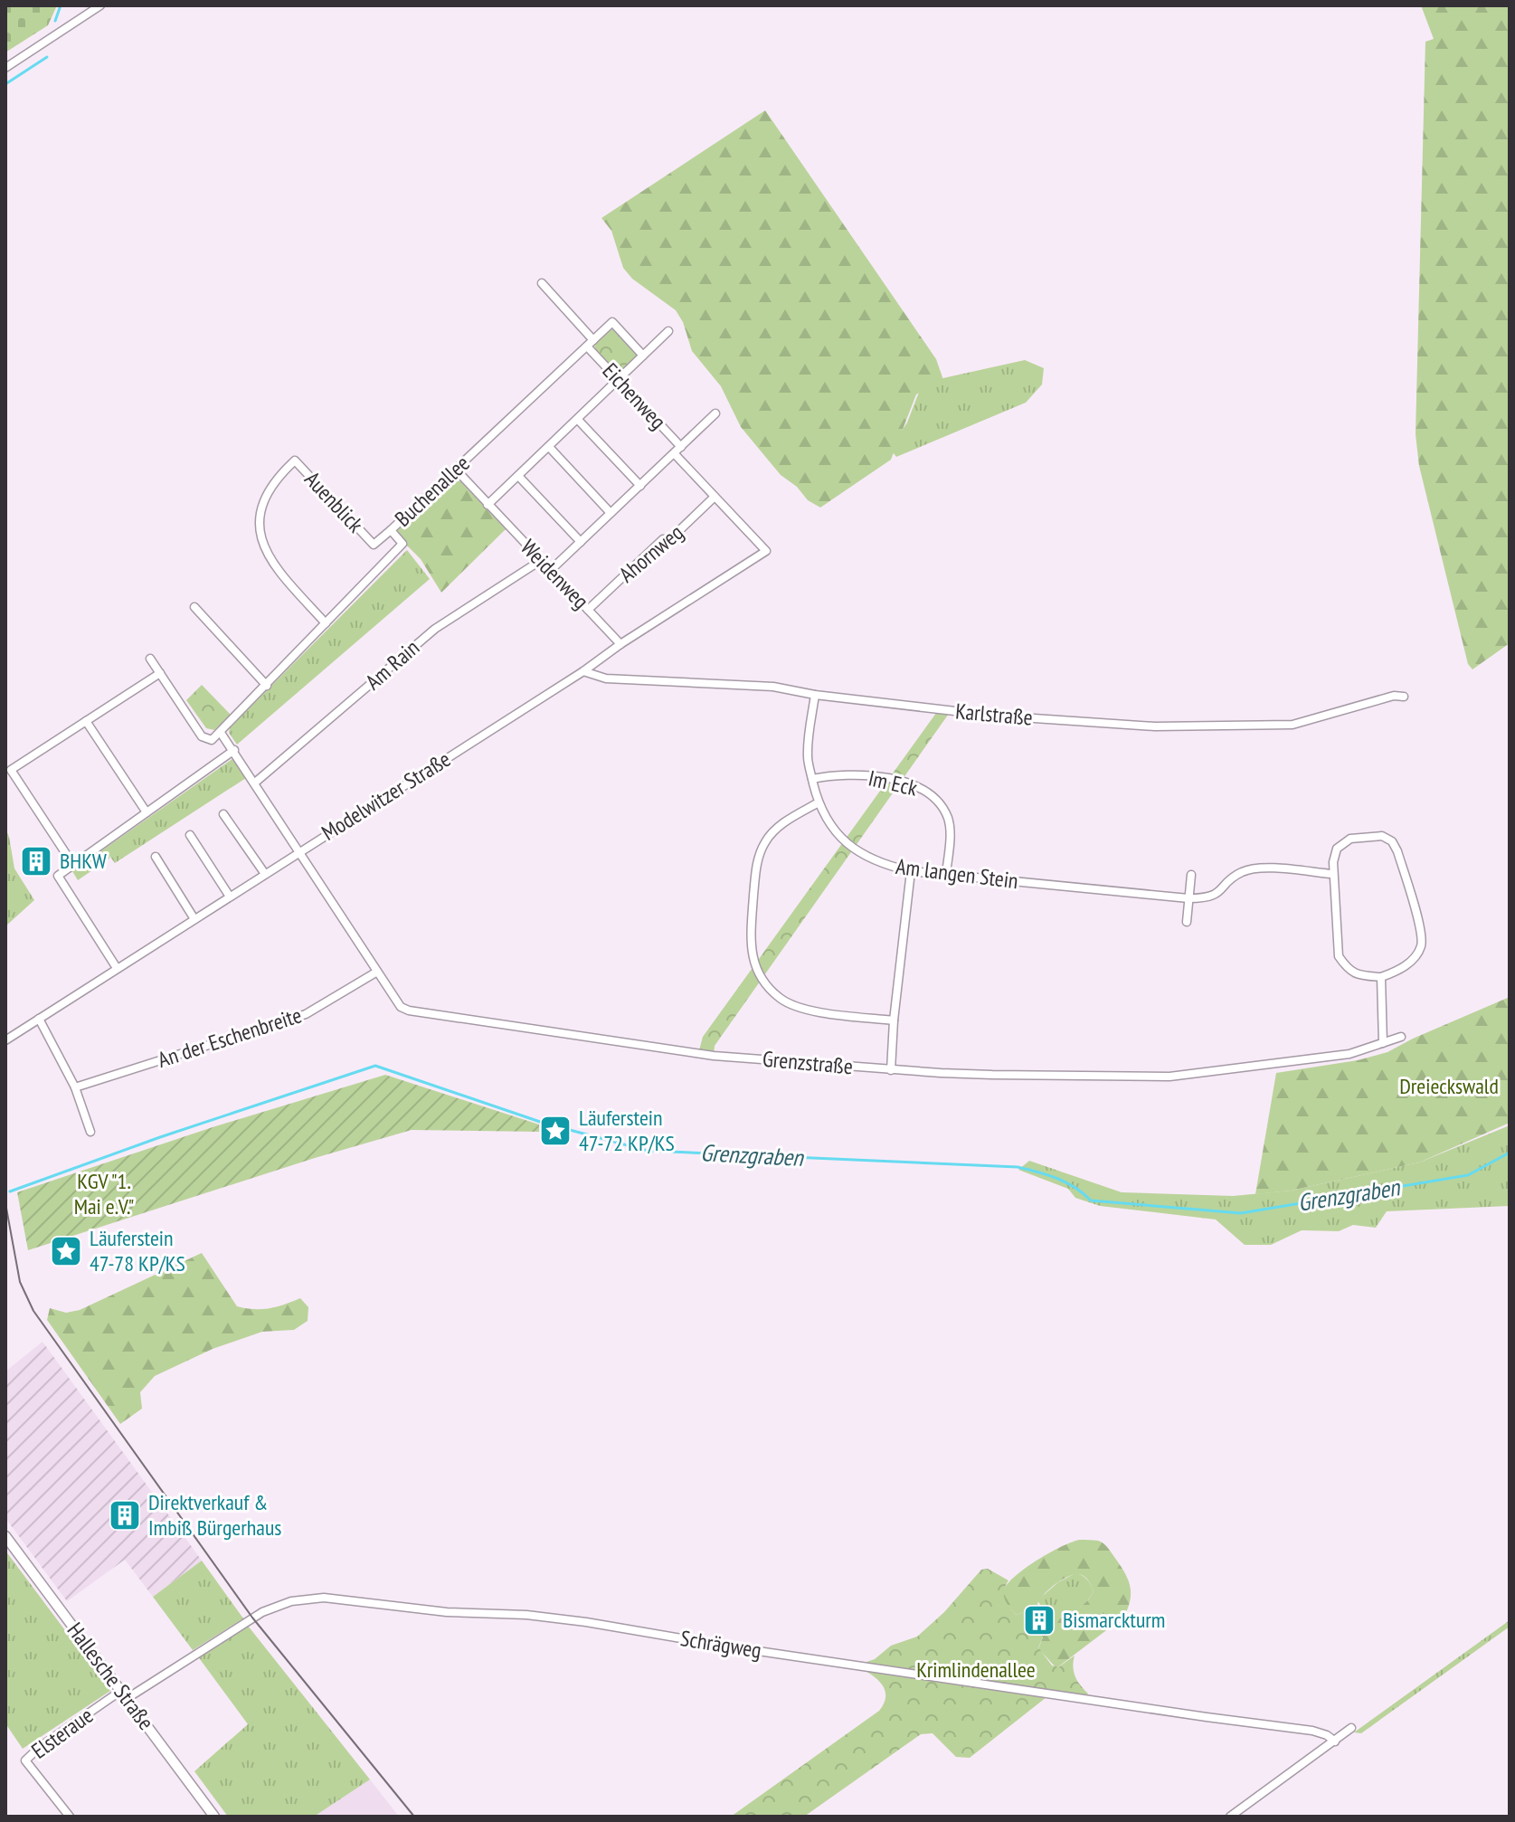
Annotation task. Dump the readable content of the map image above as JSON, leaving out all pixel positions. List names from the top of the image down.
{
  "streets": {
    "street": [
      "Eichenweg",
      "Buchenallee",
      "Auenblick",
      "Ahornweg",
      "Weidenweg",
      "Am Rain",
      "Karlstraße",
      "Im Eck",
      "Modelwitzer Straße",
      "Am langen Stein",
      "An der Eschenbreite",
      "Grenzstraße",
      "Schrägweg",
      "Hallesche Straße",
      "Elsteraue"
    ]
  },
  "crossings": [
    ["Eichenweg", "Buchenallee"],
    ["Eichenweg", "Ahornweg"],
    ["Eichenweg", "Modelwitzer Straße"],
    ["Buchenallee", "Auenblick"],
    ["Buchenallee", "Weidenweg"],
    ["Buchenallee", "Grenzstraße"],
    ["Ahornweg", "Weidenweg"],
    ["Weidenweg", "Am Rain"],
    ["Weidenweg", "Modelwitzer Straße"],
    ["Am Rain", "Grenzstraße"],
    ["Karlstraße", "Modelwitzer Straße"],
    ["Karlstraße", "Am langen Stein"],
    ["Im Eck", "Am langen Stein"],
    ["Modelwitzer Straße", "Grenzstraße"],
    ["An der Eschenbreite", "Grenzstraße"],
    ["Schrägweg", "Hallesche Straße"],
    ["Schrägweg", "Elsteraue"],
    ["Hallesche Straße", "Elsteraue"]
  ],
  "water": ["Grenzgraben"],
  "parks": ["Dreieckswald", "KGV \"1. Mai e.V.\"", "Krimlindenallee"],
  "places": {
    "building": ["BHKW", "Direktverkauf & Imbiß Bürgerhaus", "Bismarckturm"],
    "place": ["Läuferstein 47-72 KP/KS", "Läuferstein 47-78 KP/KS"]
  }
}
